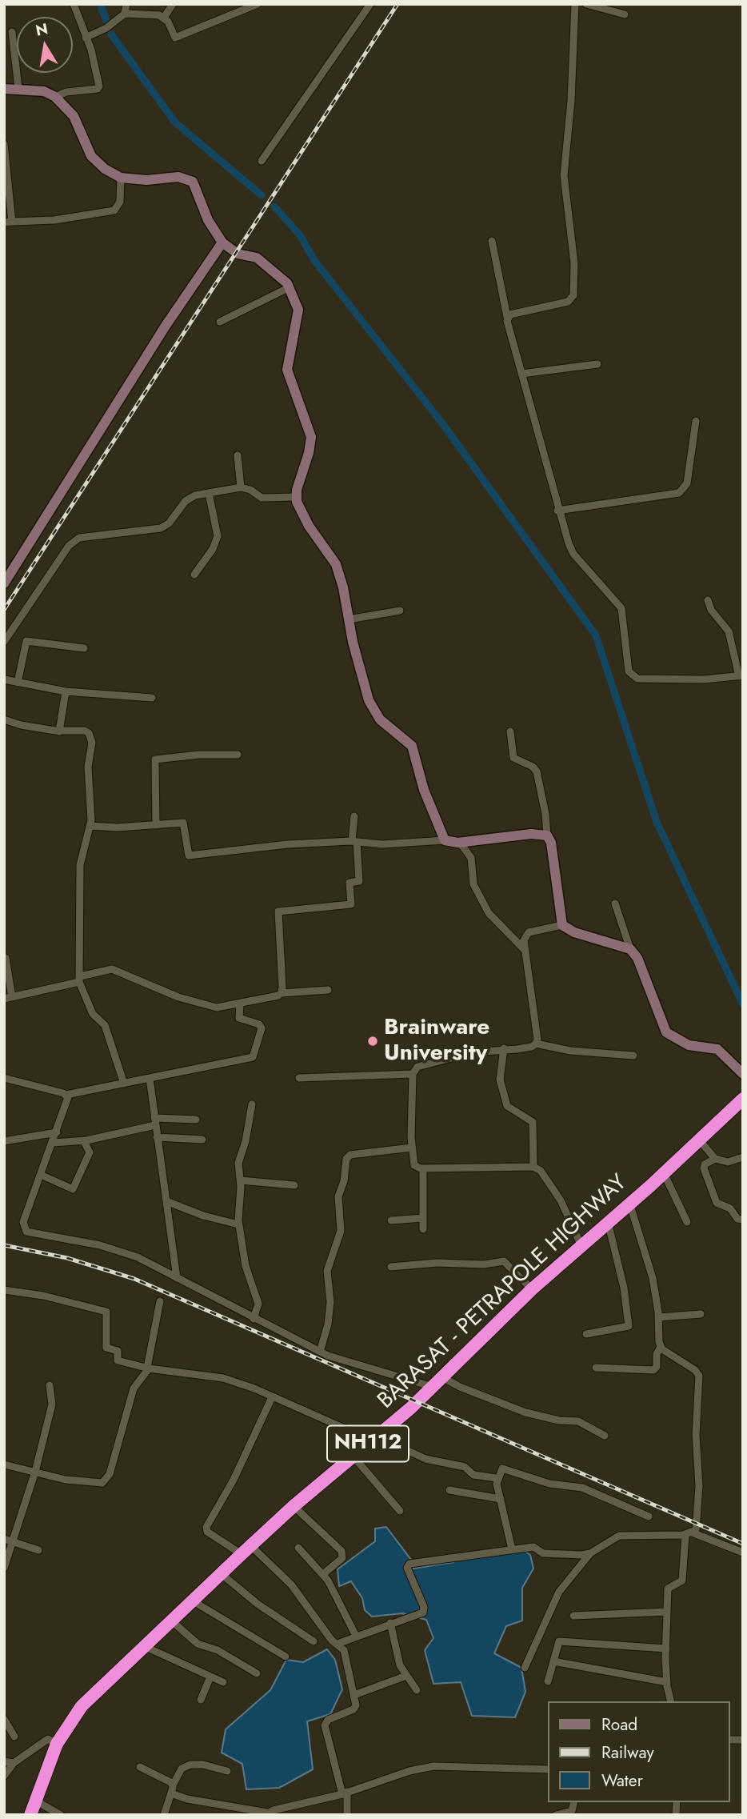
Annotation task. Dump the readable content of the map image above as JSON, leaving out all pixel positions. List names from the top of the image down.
{
  "streets": {
    "highway": ["BARASAT - PETRAPOLE HIGHWAY", "NH112"]
  },
  "places": ["Brainware University"],
  "legend": ["Road", "Railway", "Water"],
  "north": "top"
}
